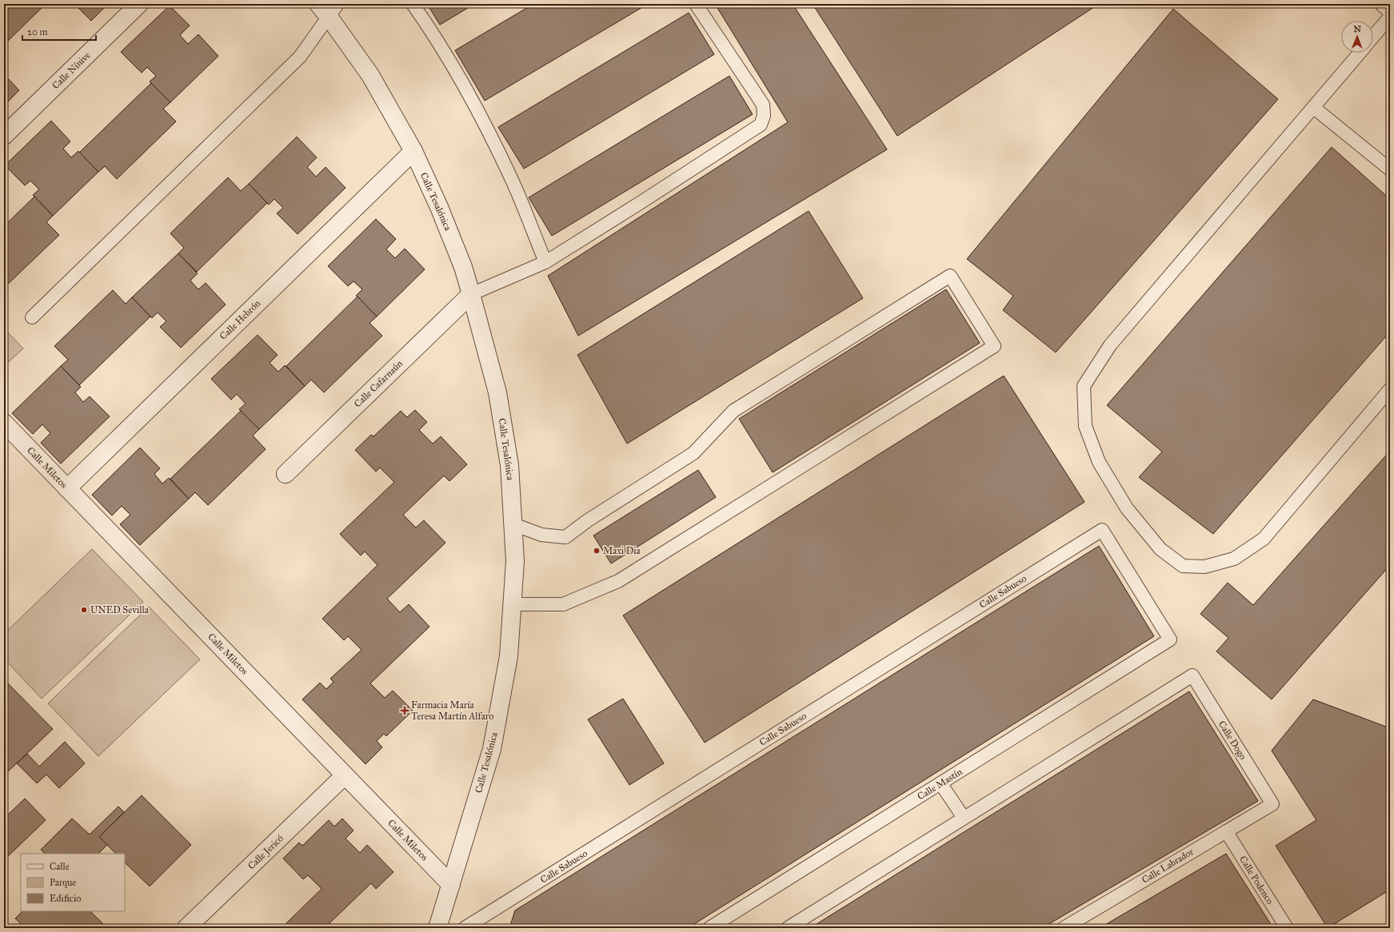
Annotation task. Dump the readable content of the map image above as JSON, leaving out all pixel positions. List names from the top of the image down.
{
  "streets": {
    "street": [
      "Calle Nínive",
      "Calle Tesalónica",
      "Calle Hebrón",
      "Calle Cafarnaún",
      "Calle Miletos",
      "Calle Jericó"
    ],
    "lane": [
      "Calle Sabueso",
      "Calle Dogo",
      "Calle Mastín",
      "Calle Labrador",
      "Calle Podenco"
    ]
  },
  "crossings": [
    ["Calle Tesalónica", "Calle Hebrón"],
    ["Calle Tesalónica", "Calle Cafarnaún"],
    ["Calle Tesalónica", "Calle Miletos"],
    ["Calle Hebrón", "Calle Miletos"],
    ["Calle Miletos", "Calle Jericó"],
    ["Calle Sabueso", "Calle Mastín"],
    ["Calle Dogo", "Calle Labrador"],
    ["Calle Labrador", "Calle Podenco"]
  ],
  "places": {
    "other": ["Maxi Dia", "UNED Sevilla"],
    "health": ["Farmacia María Teresa Martín Alfaro"]
  },
  "legend": ["Calle", "Parque", "Edificio"],
  "scale_bar": "20 m",
  "north": "top"
}
